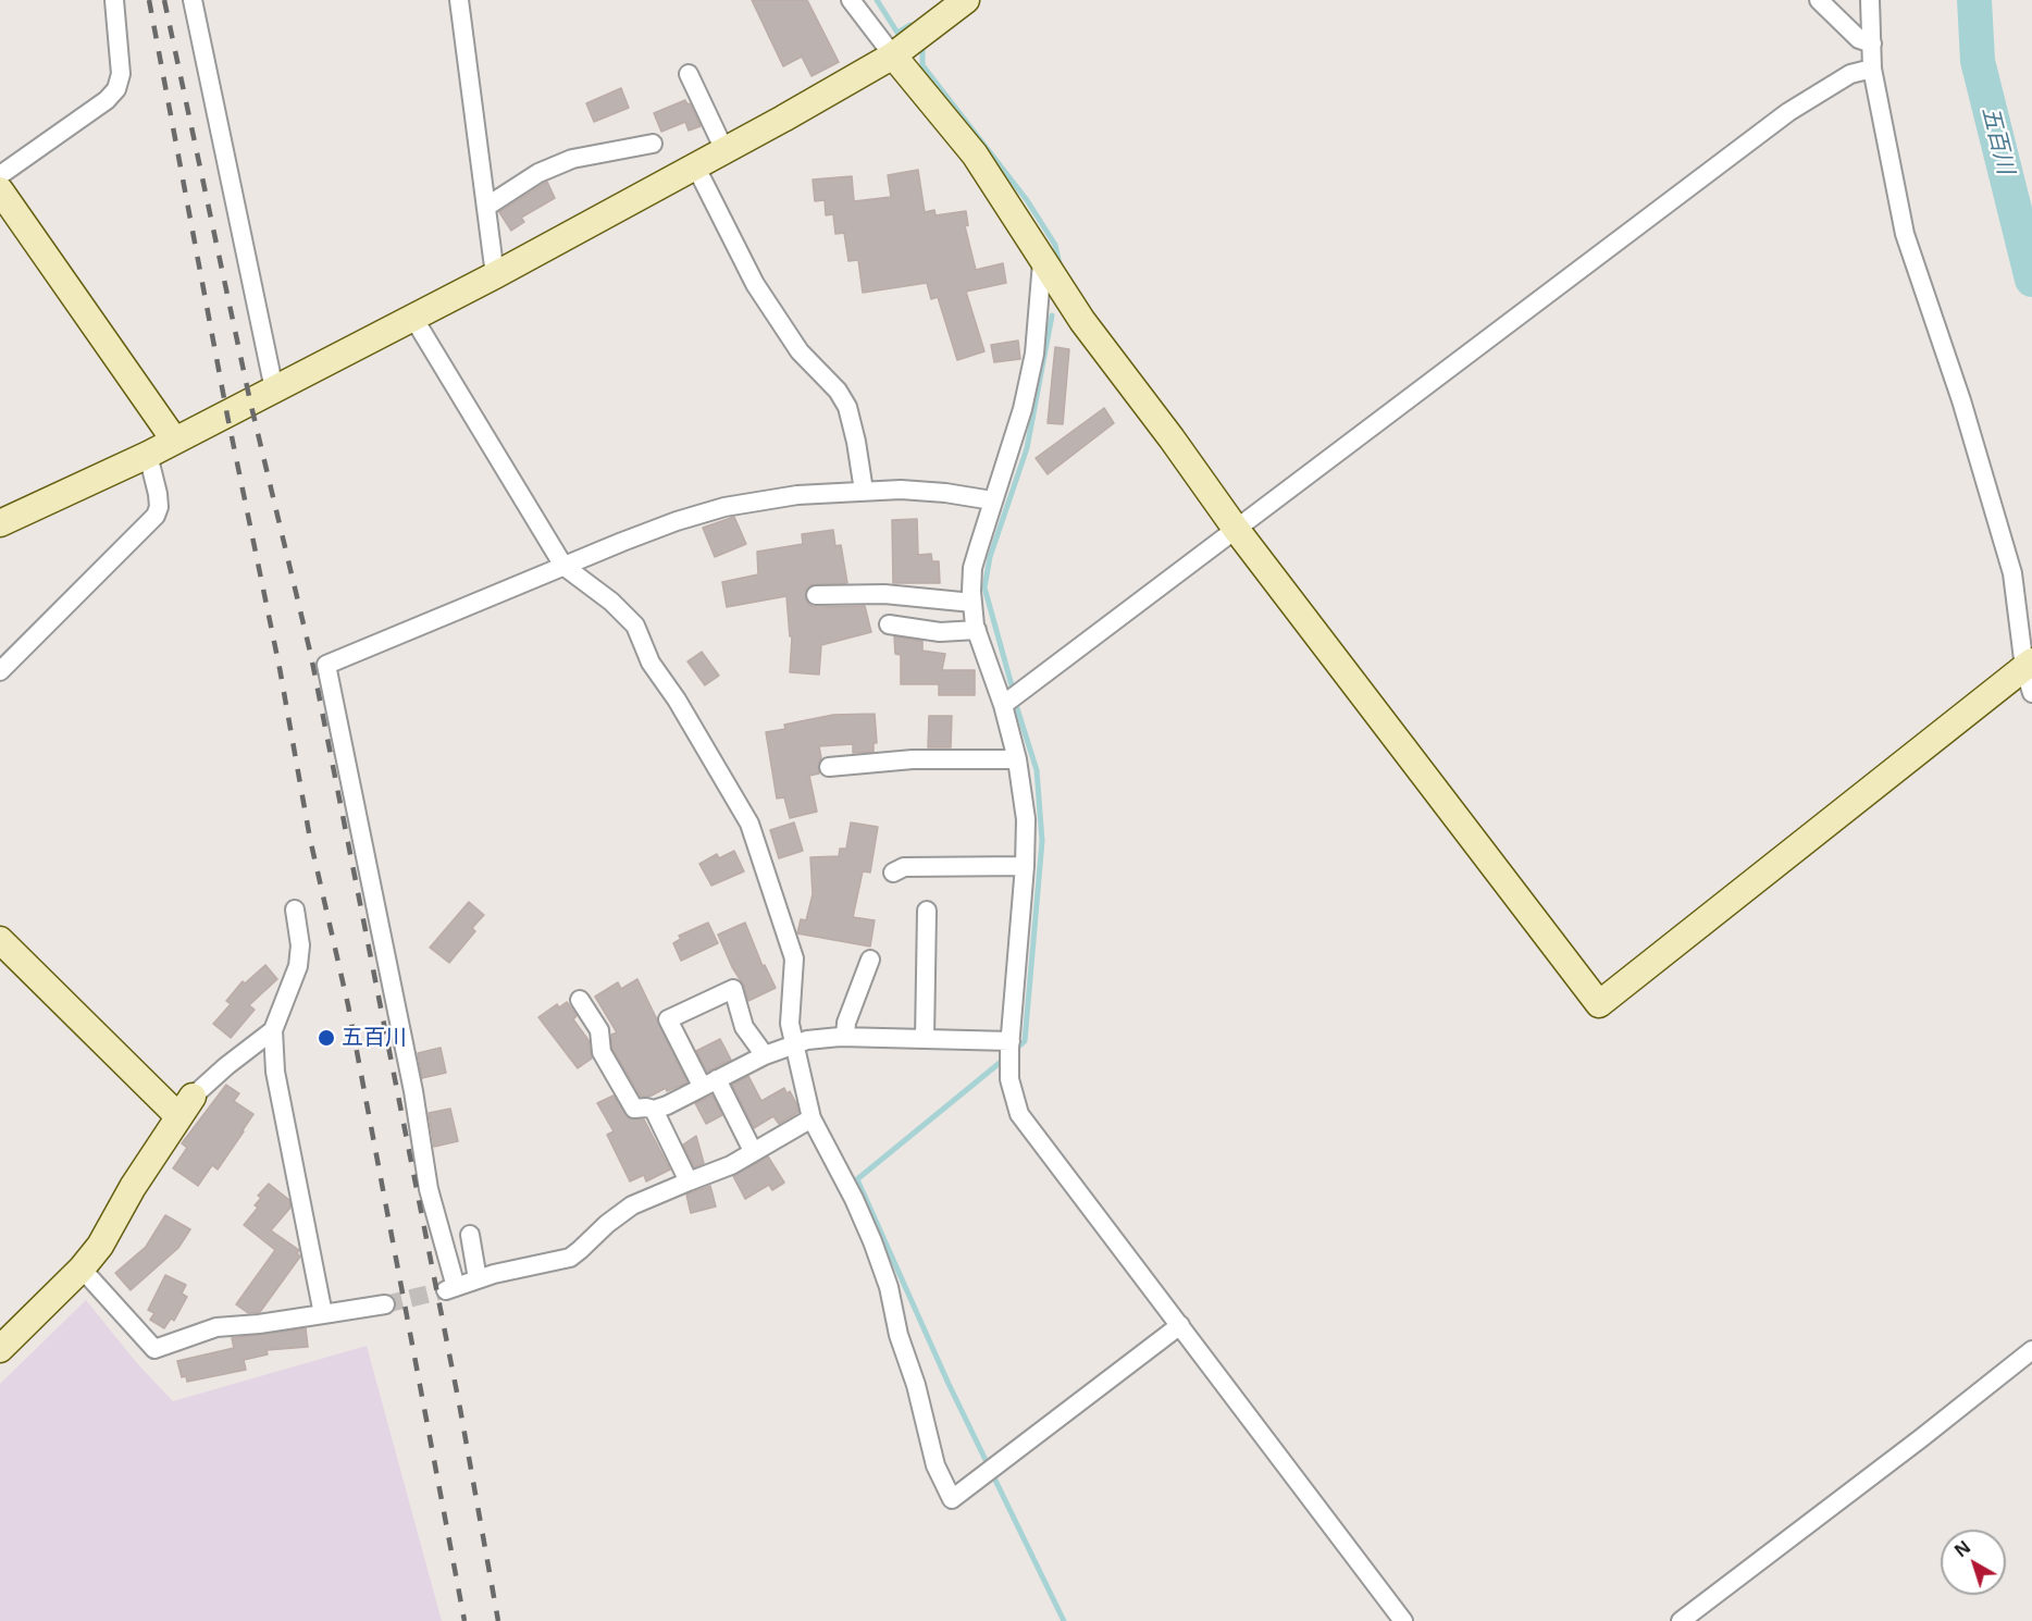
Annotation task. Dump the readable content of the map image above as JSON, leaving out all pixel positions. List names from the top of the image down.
{
  "water": ["五百川"],
  "places": ["五百川"],
  "north": "top left"
}
